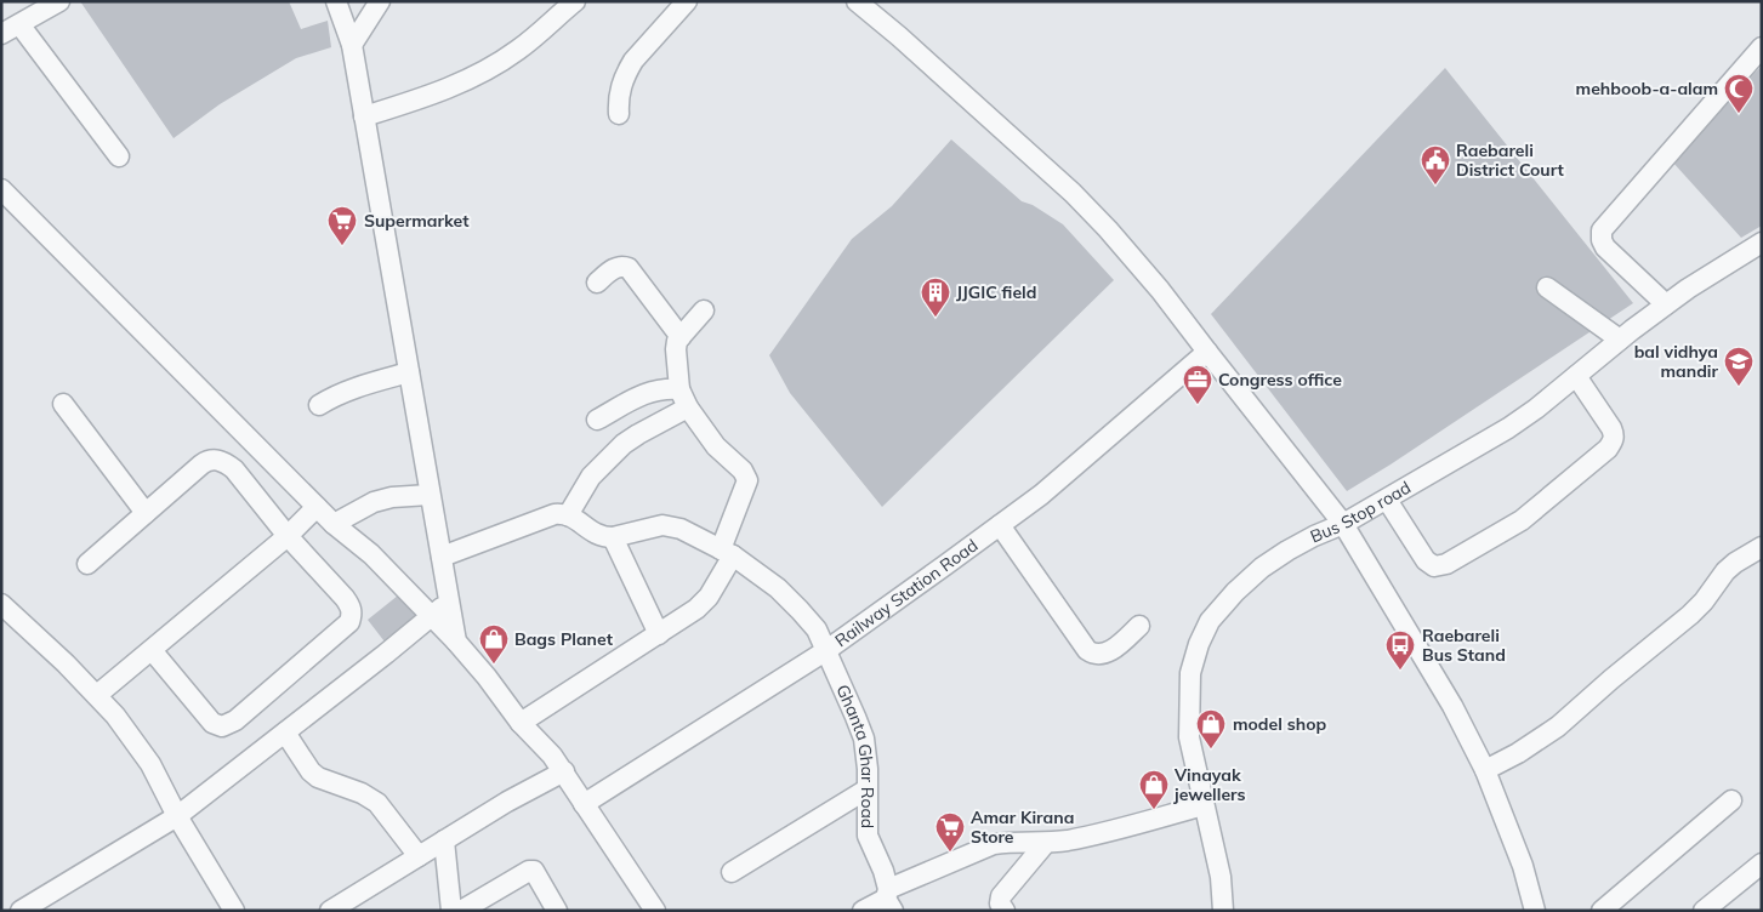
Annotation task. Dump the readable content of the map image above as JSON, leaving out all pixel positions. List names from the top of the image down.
{
  "streets": {
    "street": ["Bus Stop road", "Railway Station Road", "Ghanta Ghar Road"]
  },
  "crossings": [
    ["Railway Station Road", "Ghanta Ghar Road"]
  ],
  "places": {
    "mosque": ["mehboob-a-alam"],
    "public building": ["Raebareli District Court"],
    "supermarket": ["Supermarket", "Amar Kirana Store"],
    "building": ["JJGIC field"],
    "school or university": ["bal vidhya mandir"],
    "office": ["Congress office"],
    "shop": ["Bags Planet", "model shop", "Vinayak jewellers"],
    "bus stop": ["Raebareli Bus Stand"]
  }
}
